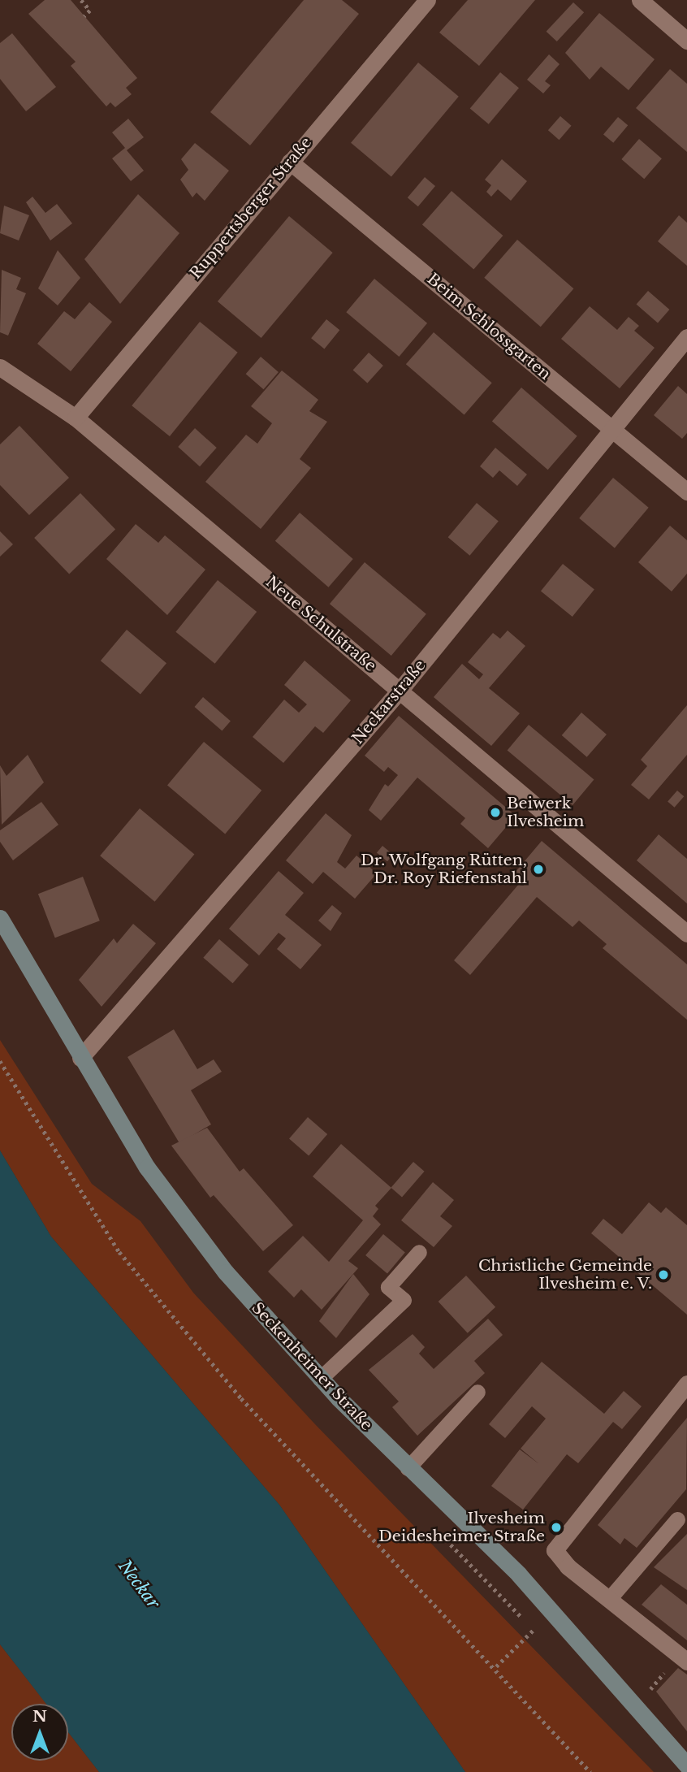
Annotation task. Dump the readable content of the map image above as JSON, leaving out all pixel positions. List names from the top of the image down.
{
  "streets": {
    "main road": ["Seckenheimer Straße"],
    "street": [
      "Ruppertsberger Straße",
      "Beim Schlossgarten",
      "Neue Schulstraße",
      "Neckarstraße"
    ]
  },
  "crossings": [
    ["Ruppertsberger Straße", "Beim Schlossgarten"],
    ["Ruppertsberger Straße", "Neue Schulstraße"],
    ["Beim Schlossgarten", "Neckarstraße"],
    ["Neue Schulstraße", "Neckarstraße"],
    ["Neckarstraße", "Seckenheimer Straße"]
  ],
  "water": ["Neckar"],
  "places": [
    "Beiwerk Ilvesheim",
    "Dr. Wolfgang Rütten, Dr. Roy Riefenstahl",
    "Christliche Gemeinde Ilvesheim e. V.",
    "Ilvesheim Deidesheimer Straße"
  ],
  "north": "top"
}
